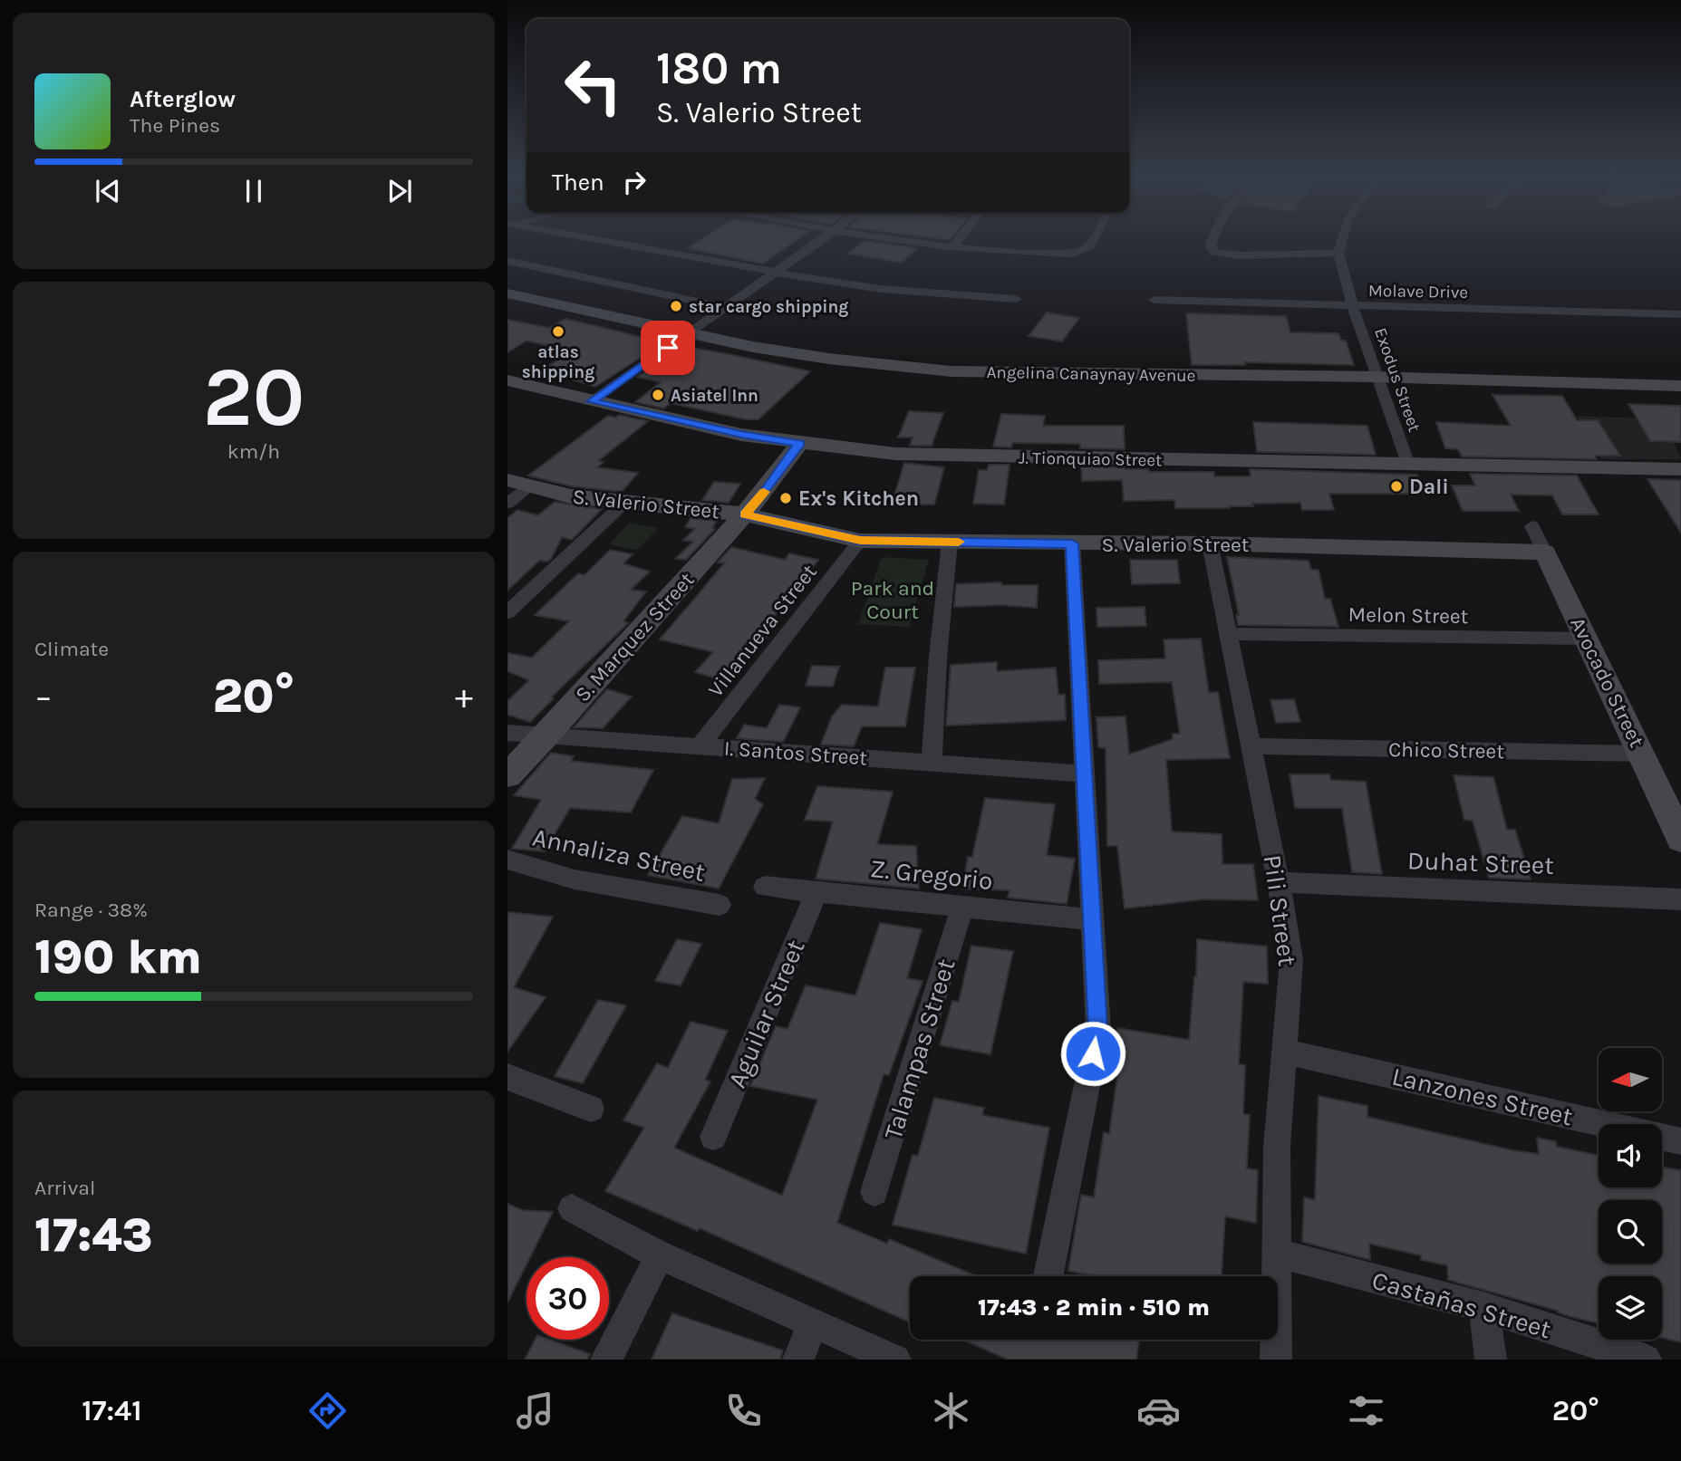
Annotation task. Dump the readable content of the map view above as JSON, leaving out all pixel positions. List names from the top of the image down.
{
  "streets": {
    "street": [
      "Molave Drive",
      "Angelina Canaynay Avenue",
      "Exodus Street",
      "J. Tionquiao Street",
      "S. Valerio Street",
      "Melon Street",
      "Villanueva Street",
      "S. Marquez Street",
      "Avocado Street",
      "Chico Street",
      "I. Santos Street",
      "Annaliza Street",
      "Duhat Street",
      "Z. Gregorio",
      "Pili Street",
      "Aguilar Street",
      "Talampas Street",
      "Lanzones Street",
      "Castañas Street"
    ]
  },
  "crossings": [
    ["Molave Drive", "Exodus Street"],
    ["Angelina Canaynay Avenue", "Exodus Street"],
    ["Exodus Street", "J. Tionquiao Street"],
    ["J. Tionquiao Street", "S. Marquez Street"],
    ["S. Valerio Street", "Villanueva Street"],
    ["S. Valerio Street", "S. Marquez Street"],
    ["S. Valerio Street", "Avocado Street"],
    ["S. Valerio Street", "Pili Street"],
    ["Melon Street", "Avocado Street"],
    ["Melon Street", "Pili Street"],
    ["Villanueva Street", "I. Santos Street"],
    ["S. Marquez Street", "I. Santos Street"],
    ["Avocado Street", "Chico Street"],
    ["Chico Street", "Pili Street"],
    ["Duhat Street", "Pili Street"],
    ["Z. Gregorio", "Aguilar Street"],
    ["Z. Gregorio", "Talampas Street"],
    ["Pili Street", "Lanzones Street"],
    ["Pili Street", "Castañas Street"]
  ],
  "parks": ["Park and Court"],
  "places": [
    "star cargo shipping",
    "atlas shipping",
    "Asiatel Inn",
    "Dali",
    "Ex's Kitchen"
  ],
  "north": "left",
  "page": {
    "turn": ["180 m", "S. Valerio Street"],
    "song": ["Afterglow", "The Pines"],
    "then": "Then",
    "tile": [
      ["20", "km/h"],
      "Climate",
      ["Range · 38%", "190 km"],
      ["Arrival", "17:43"]
    ],
    "heat": ["−", "20°", "+"],
    "limit": "30",
    "trip": "17:43 · 2 min · 510 m",
    "tabs": ["17:41", "20°"]
  }
}
